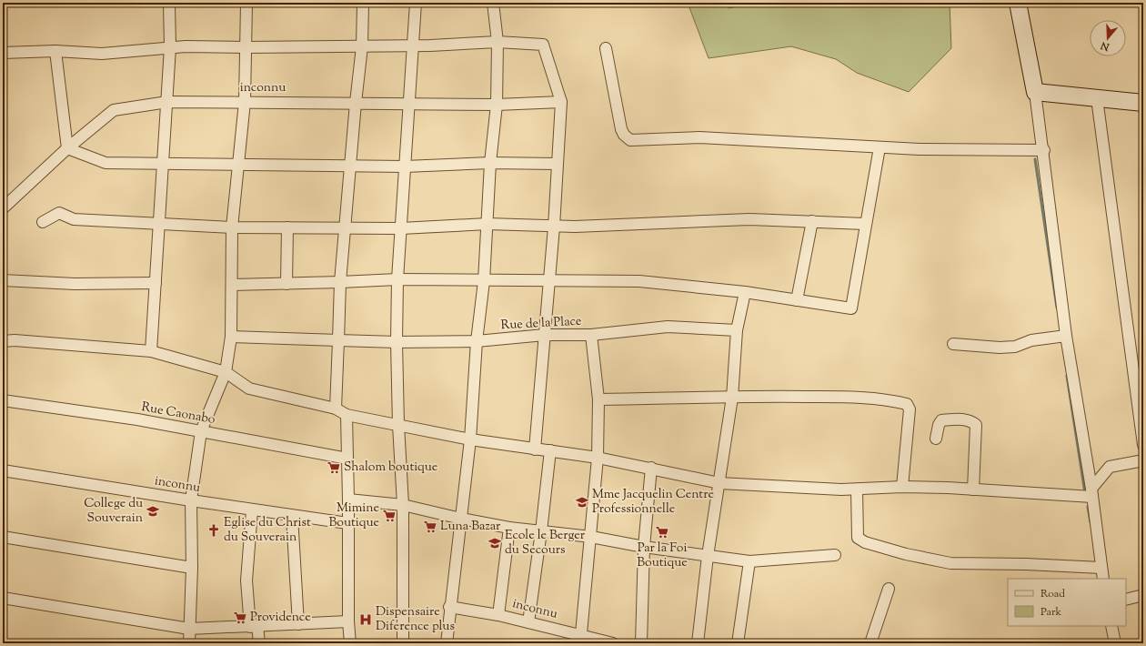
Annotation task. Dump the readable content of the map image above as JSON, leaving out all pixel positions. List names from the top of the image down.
{
  "streets": {
    "street": ["inconnu", "Rue de la Place", "Rue Caonabo"]
  },
  "crossings": [
    ["inconnu", "Rue de la Place"]
  ],
  "places": {
    "supermarket": [
      "Shalom boutique",
      "Mimine Boutique",
      "Luna Bazar",
      "Par la Foi Boutique",
      "Providence"
    ],
    "school or university": ["Mme Jacquelin Centre Professionnelle", "College du Souverain", "Ecole le Berger du Secours"],
    "church": ["Eglise du Christ du Souverain"],
    "hospital": ["Dispensaire Diference plus"]
  },
  "legend": ["Road", "Park"],
  "north": "bottom"
}
